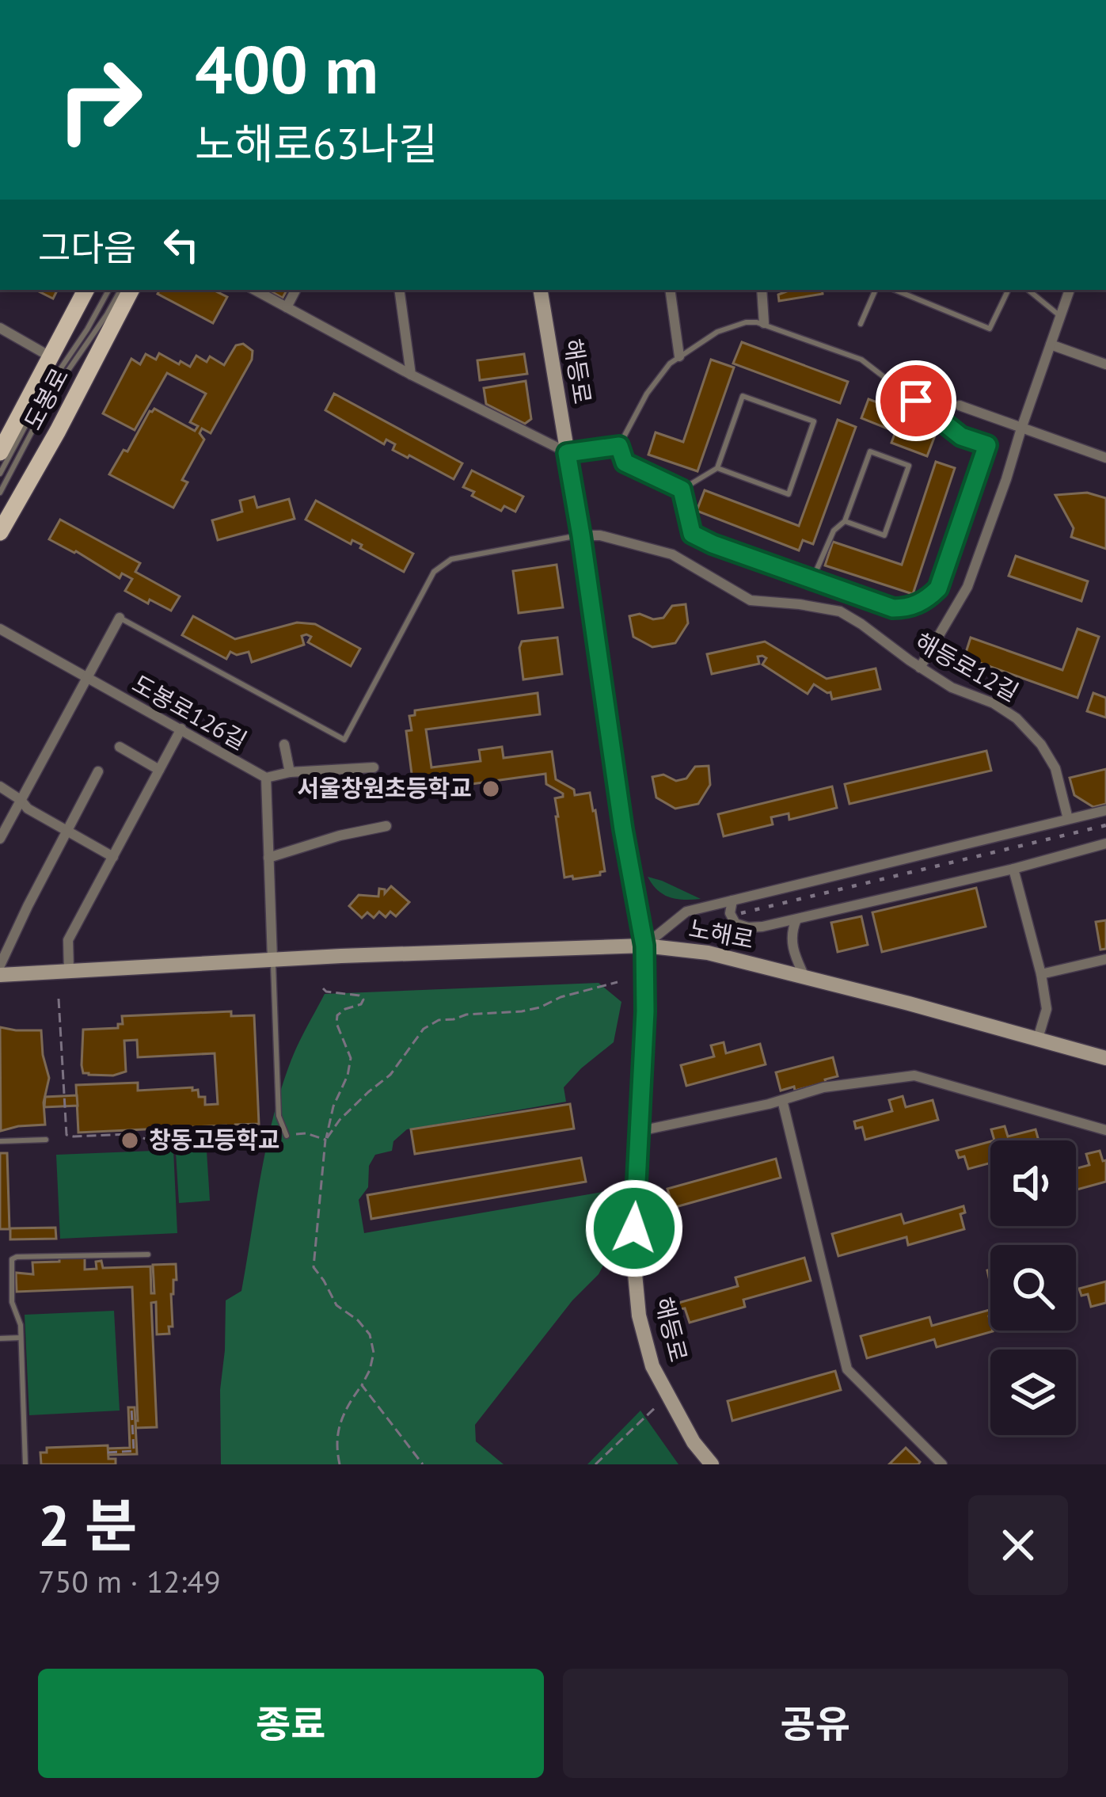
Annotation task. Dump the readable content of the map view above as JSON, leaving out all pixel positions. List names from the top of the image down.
{
  "streets": {
    "main road": ["해등로", "도봉로", "노해로"],
    "street": ["해등로12길", "도봉로126길"]
  },
  "crossings": [
    ["해등로", "해등로12길"],
    ["해등로", "노해로"]
  ],
  "places": ["서울창원초등학교", "창동고등학교"],
  "page": {
    "turn": ["400 m", "노해로63나길"],
    "then": "그다음",
    "heading": ["2 분", "750 m · 12:49"],
    "buttons": ["종료", "공유"]
  }
}
